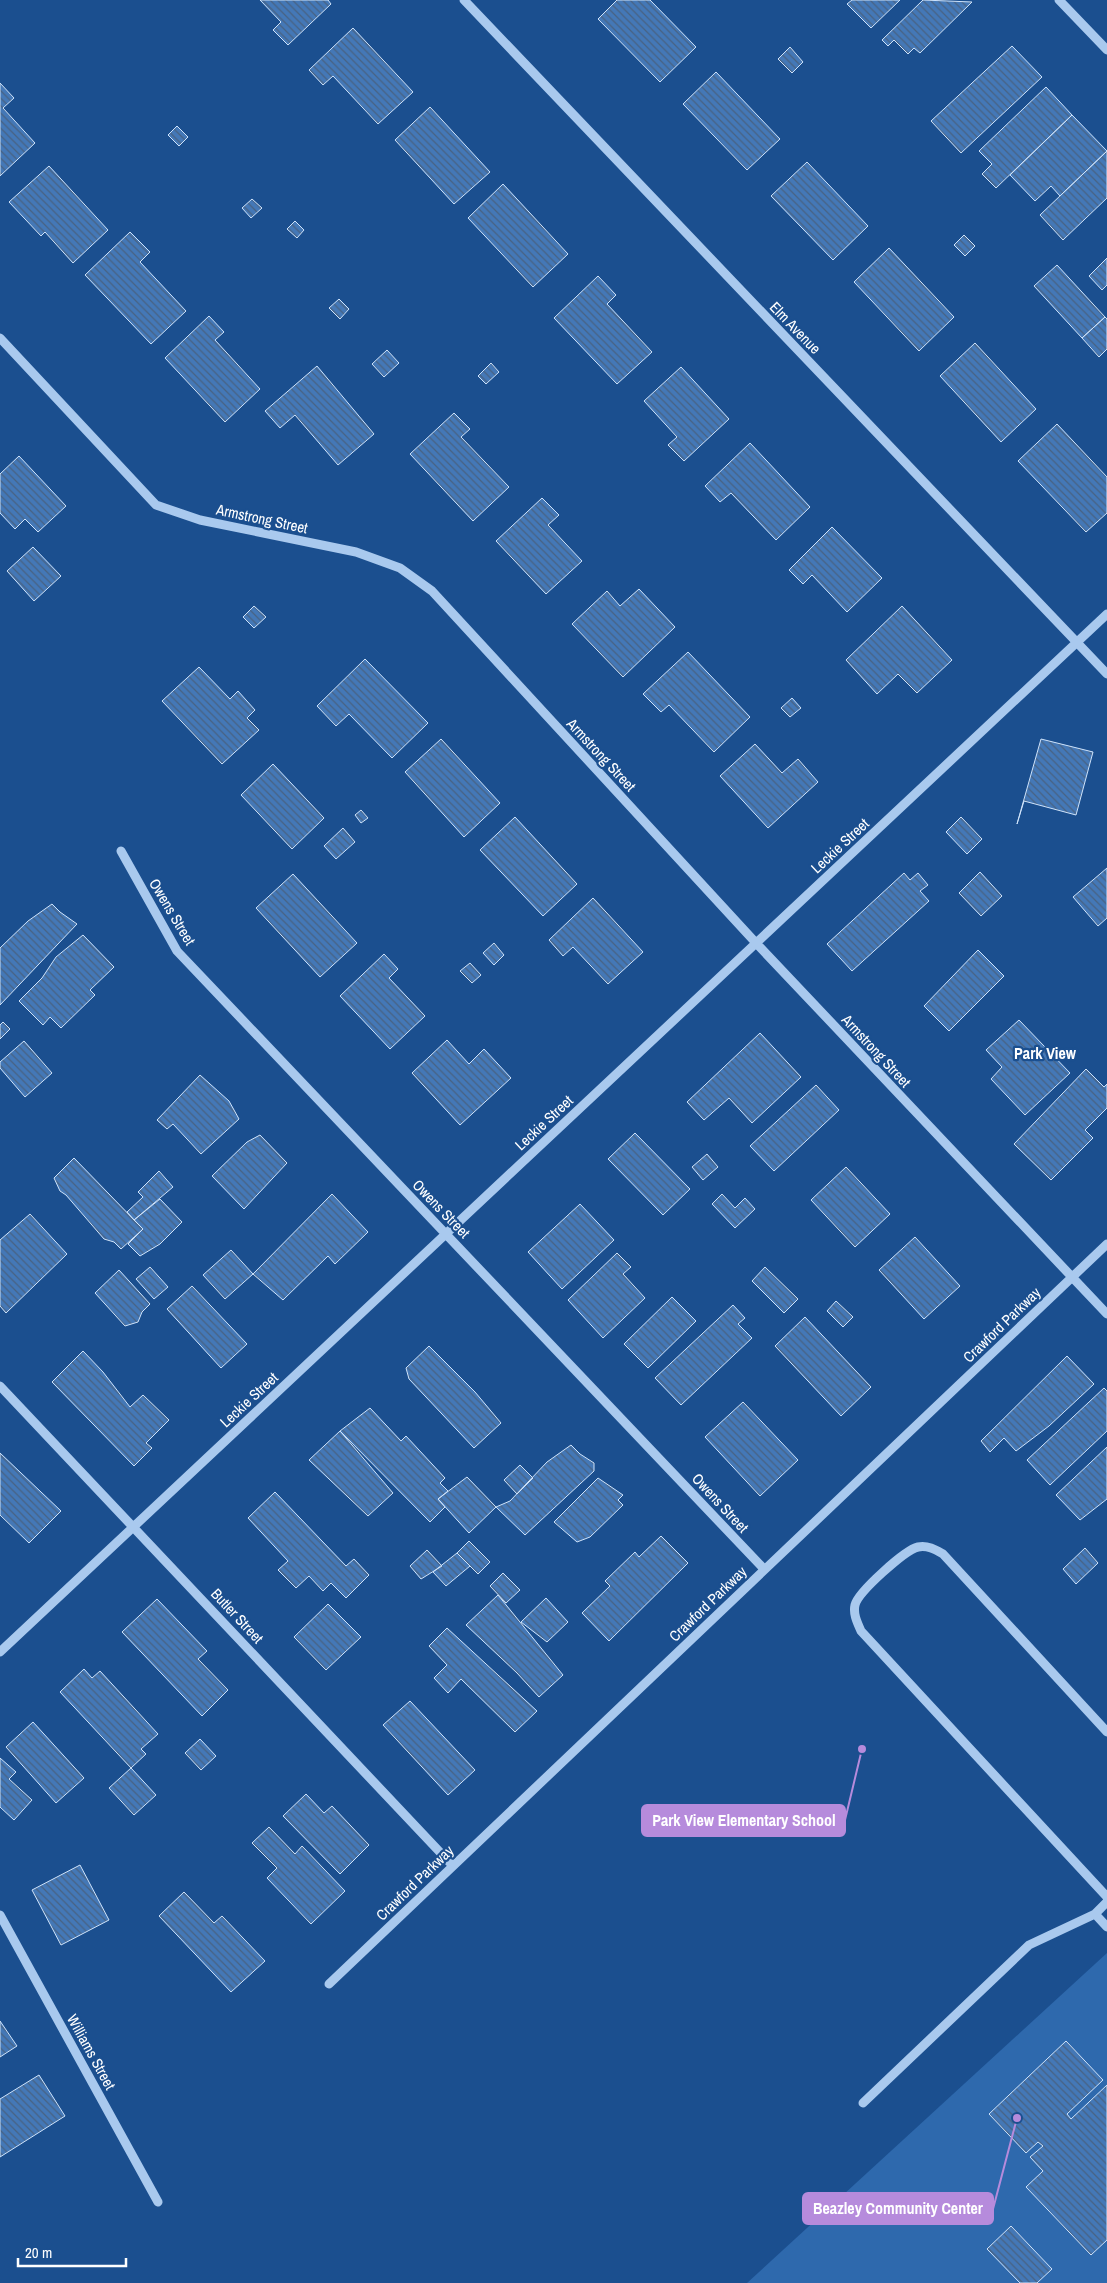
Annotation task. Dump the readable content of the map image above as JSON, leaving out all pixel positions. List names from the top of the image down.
{
  "streets": {
    "street": [
      "Elm Avenue",
      "Armstrong Street",
      "Leckie Street",
      "Owens Street",
      "Crawford Parkway",
      "Butler Street",
      "Williams Street"
    ]
  },
  "crossings": [
    ["Elm Avenue", "Leckie Street"],
    ["Armstrong Street", "Leckie Street"],
    ["Armstrong Street", "Crawford Parkway"],
    ["Leckie Street", "Owens Street"],
    ["Leckie Street", "Butler Street"],
    ["Owens Street", "Crawford Parkway"],
    ["Crawford Parkway", "Butler Street"]
  ],
  "districts": ["Park View"],
  "places": ["Park View Elementary School", "Beazley Community Center"],
  "scale_bar": "20 m"
}
